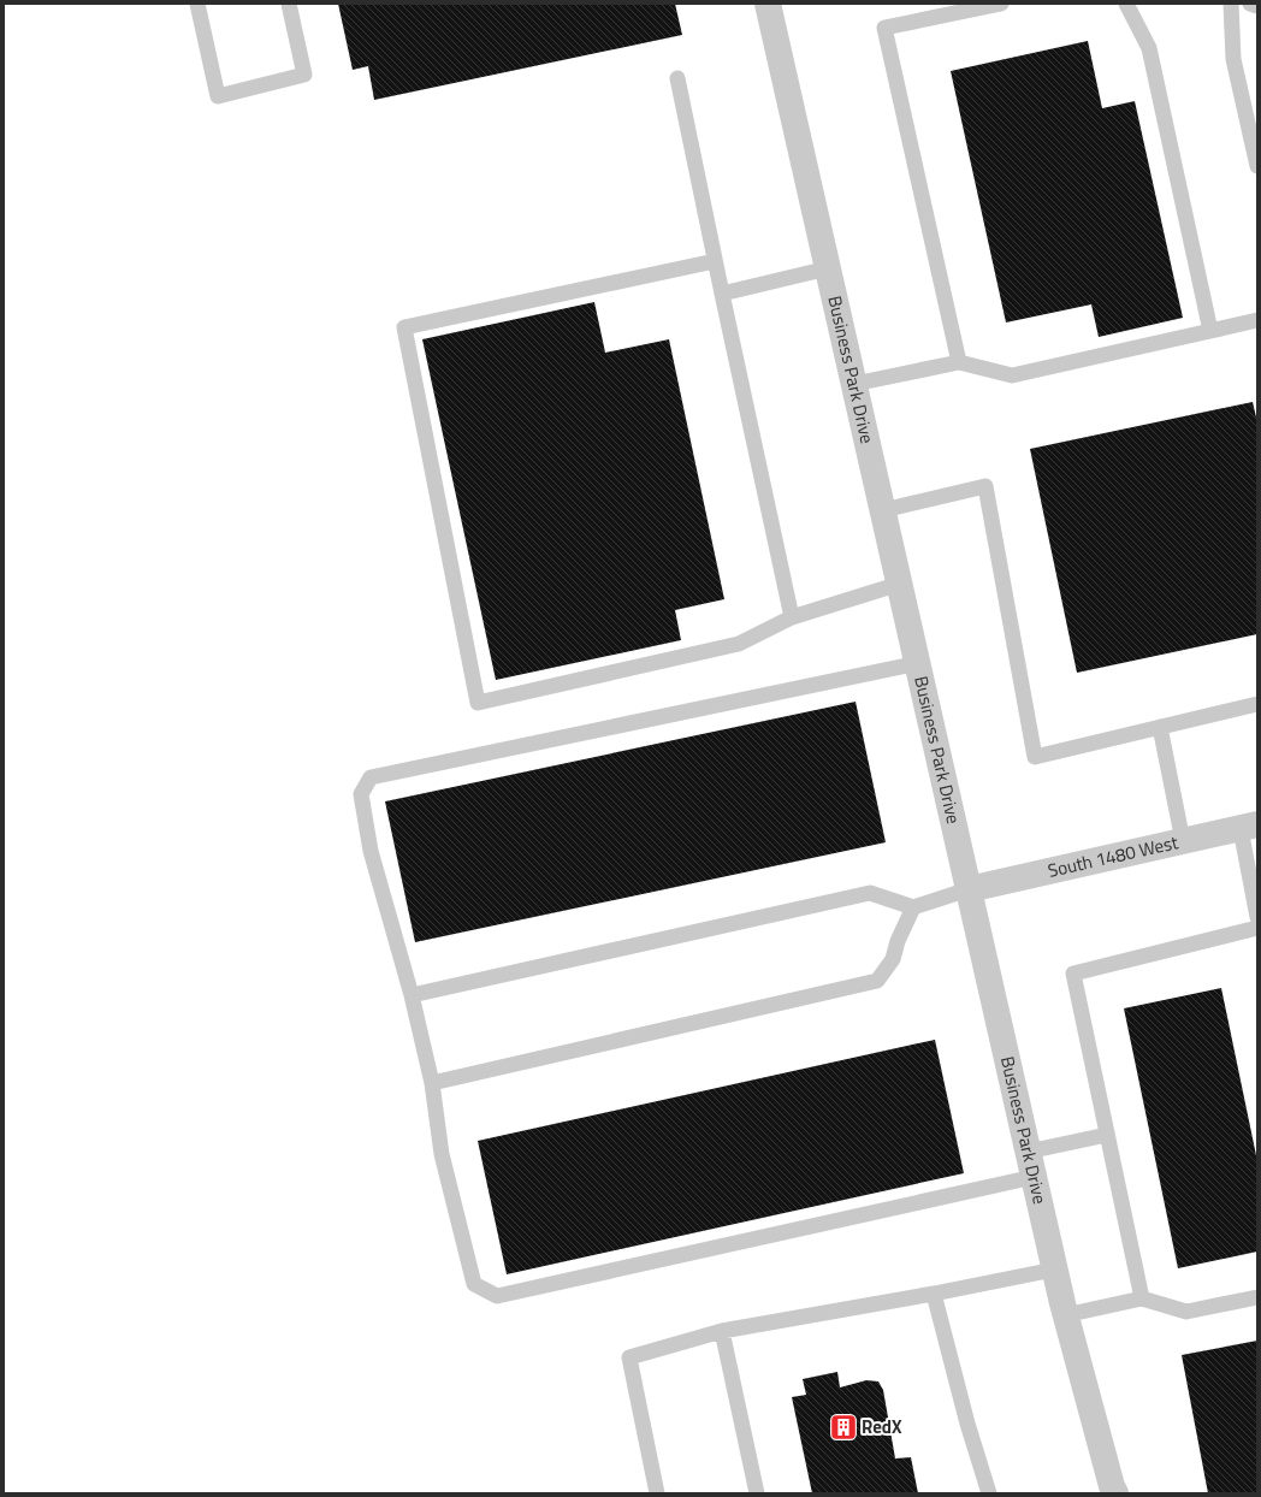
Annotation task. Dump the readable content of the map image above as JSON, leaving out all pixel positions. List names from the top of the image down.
{
  "streets": {
    "street": ["Business Park Drive", "South 1480 West"]
  },
  "crossings": [
    ["Business Park Drive", "South 1480 West"]
  ],
  "places": {
    "building": ["RedX"]
  }
}
